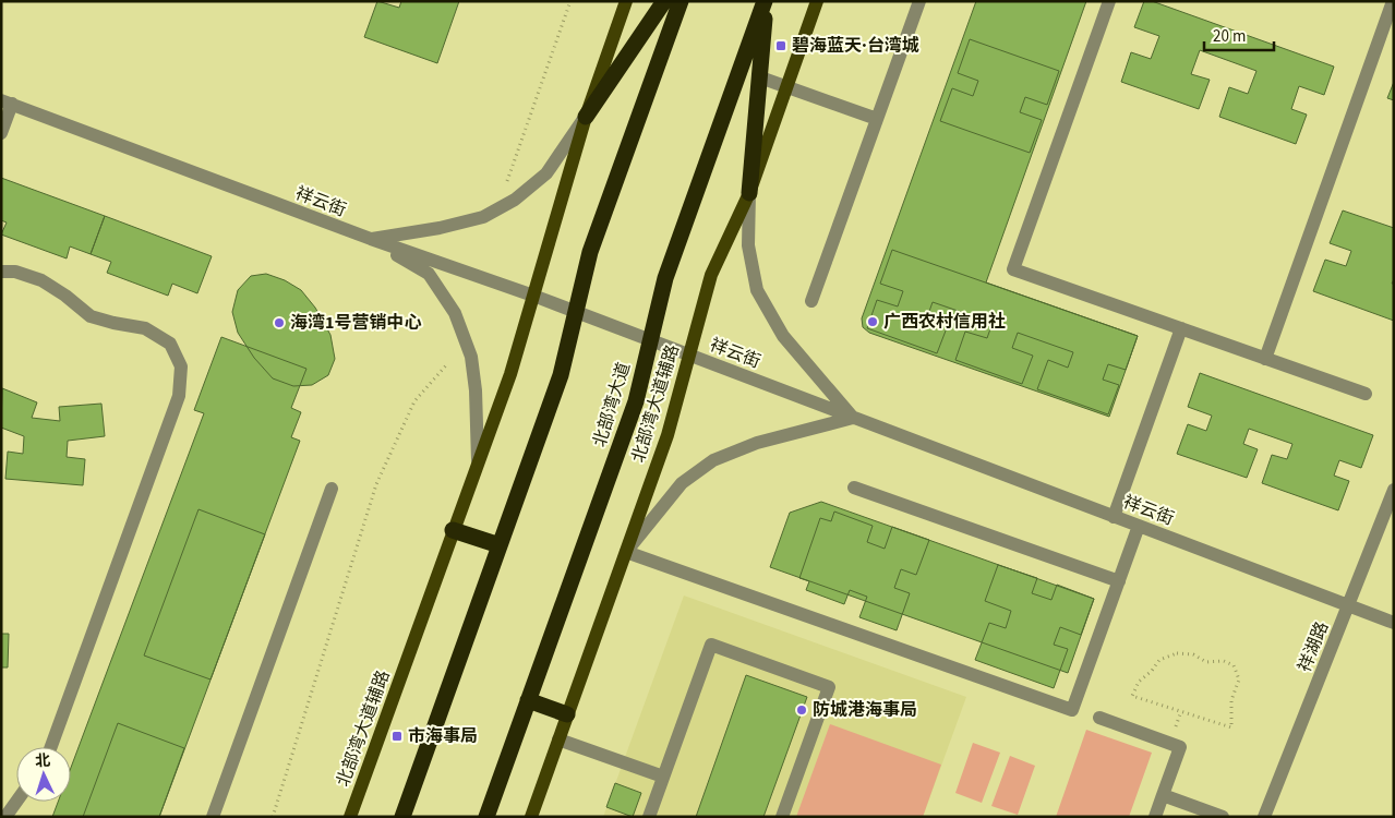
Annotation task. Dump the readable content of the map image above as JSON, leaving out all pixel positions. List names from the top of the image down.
{
  "streets": {
    "highway": ["北部湾大道"],
    "main road": ["北部湾大道辅路"],
    "street": ["祥云街", "祥湖路"]
  },
  "crossings": [
    ["祥云街", "北部湾大道辅路"],
    ["祥云街", "北部湾大道"],
    ["祥云街", "祥湖路"]
  ],
  "places": {
    "transit": ["碧海蓝天·台湾城", "市海事局"],
    "other": ["广西农村信用社", "海湾1号营销中心", "防城港海事局"]
  },
  "scale_bar": "20 m",
  "north": "top"
}
